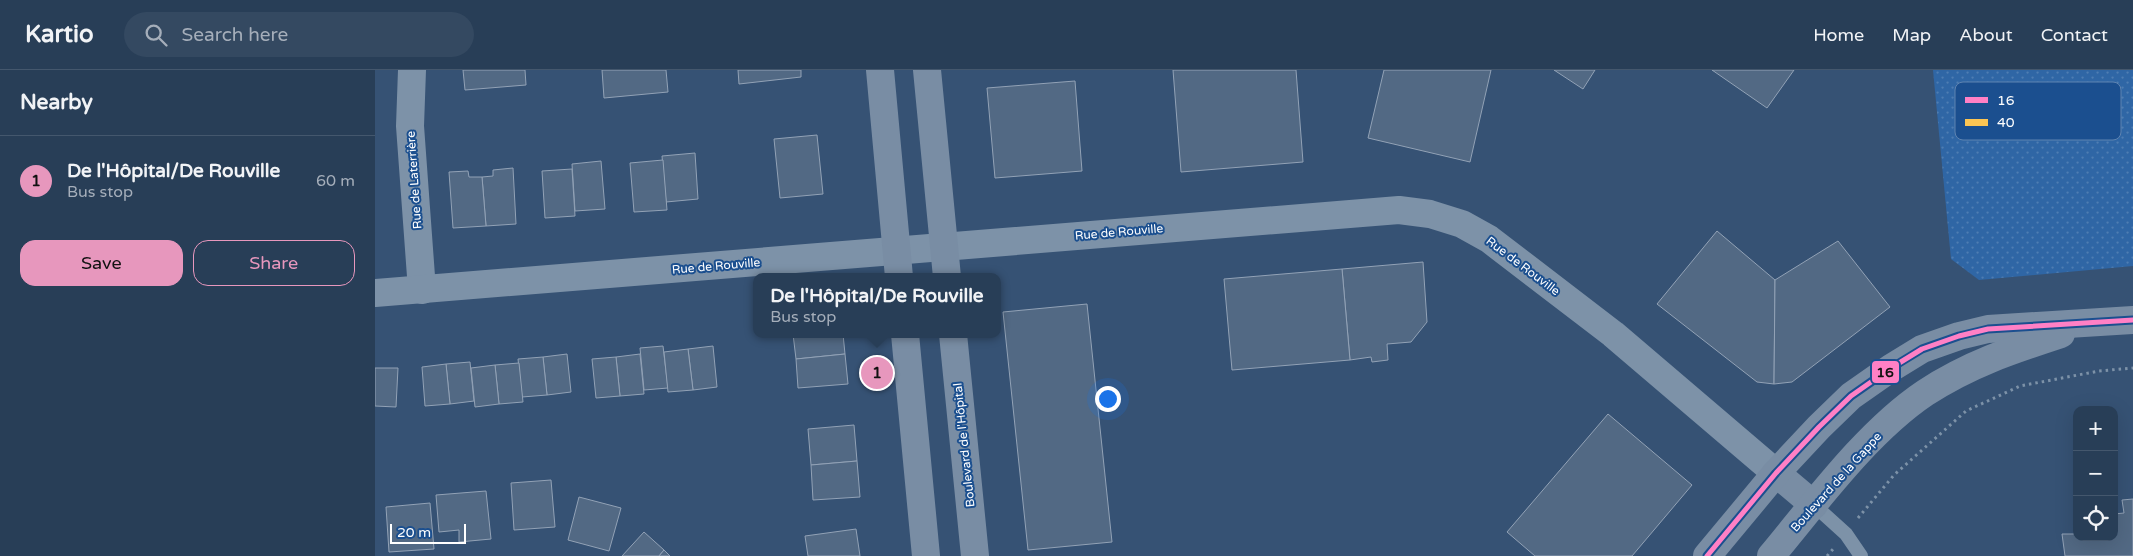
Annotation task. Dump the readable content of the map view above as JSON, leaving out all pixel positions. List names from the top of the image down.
{
  "streets": {
    "street": [
      "Rue de Laterrière",
      "Rue de Rouville",
      "Boulevard de l'Hôpital",
      "Boulevard de la Gappe"
    ]
  },
  "crossings": [
    ["Rue de Laterrière", "Rue de Rouville"],
    ["Rue de Rouville", "Boulevard de la Gappe"]
  ],
  "lines": ["transit line 16"],
  "legend": ["16", "40"],
  "scale_bar": "20 m",
  "page": {
    "header": "Kartio",
    "search": "Search here",
    "nav": [
      "Home",
      "Map",
      "About",
      "Contact"
    ],
    "heading": "Nearby",
    "list": [
      {
        "mark": "1",
        "name": "De l'Hôpital/De Rouville",
        "note": "Bus stop",
        "value": "60 m"
      }
    ],
    "buttons": ["Save", "Share"],
    "popup": ["De l'Hôpital/De Rouville", "Bus stop"],
    "pins": "1",
    "map_buttons": ["+", "−"],
    "scale": "20 m"
  }
}
